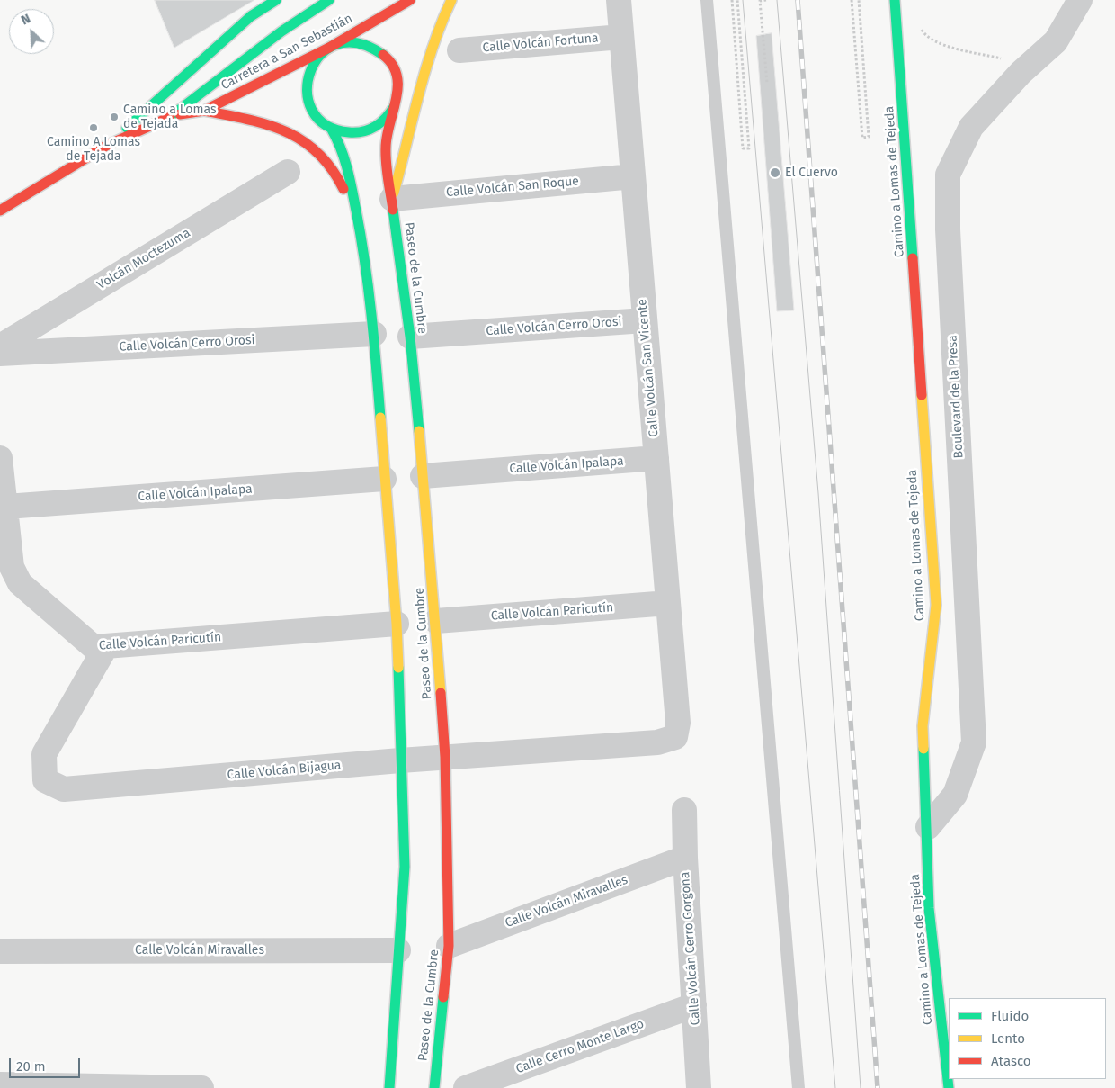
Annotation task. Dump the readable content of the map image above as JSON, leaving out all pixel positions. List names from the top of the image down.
{
  "streets": {
    "street": [
      "Calle Volcán Fortuna",
      "Carretera a San Sebastián",
      "Camino a Lomas de Tejeda",
      "Calle Volcán San Roque",
      "Volcán Moctezuma",
      "Paseo de la Cumbre",
      "Calle Volcán Cerro Orosi",
      "Calle Volcán San Vicente",
      "Boulevard de la Presa",
      "Calle Volcán Ipalapa",
      "Calle Volcán Paricutín",
      "Calle Volcán Bijagua",
      "Calle Volcán Miravalles",
      "Calle Volcán Cerro Gorgona",
      "Calle Cerro Monte Largo"
    ]
  },
  "crossings": [
    ["Calle Volcán Fortuna", "Calle Volcán San Vicente"],
    ["Carretera a San Sebastián", "Paseo de la Cumbre"],
    ["Camino a Lomas de Tejeda", "Boulevard de la Presa"],
    ["Calle Volcán San Roque", "Paseo de la Cumbre"],
    ["Calle Volcán San Roque", "Calle Volcán San Vicente"],
    ["Paseo de la Cumbre", "Calle Volcán Cerro Orosi"],
    ["Paseo de la Cumbre", "Calle Volcán Ipalapa"],
    ["Paseo de la Cumbre", "Calle Volcán Paricutín"],
    ["Paseo de la Cumbre", "Calle Volcán Bijagua"],
    ["Paseo de la Cumbre", "Calle Volcán Miravalles"],
    ["Calle Volcán Cerro Orosi", "Calle Volcán San Vicente"],
    ["Calle Volcán San Vicente", "Calle Volcán Ipalapa"],
    ["Calle Volcán San Vicente", "Calle Volcán Paricutín"],
    ["Calle Volcán San Vicente", "Calle Volcán Bijagua"],
    ["Calle Volcán Ipalapa", "Calle Volcán Paricutín"],
    ["Calle Volcán Paricutín", "Calle Volcán Bijagua"],
    ["Calle Volcán Miravalles", "Calle Volcán Cerro Gorgona"],
    ["Calle Volcán Cerro Gorgona", "Calle Cerro Monte Largo"]
  ],
  "places": ["Camino a Lomas de Tejada", "Camino A Lomas de Tejada", "El Cuervo"],
  "legend": ["Fluido", "Lento", "Atasco"],
  "scale_bar": "20 m",
  "north": "top left"
}
